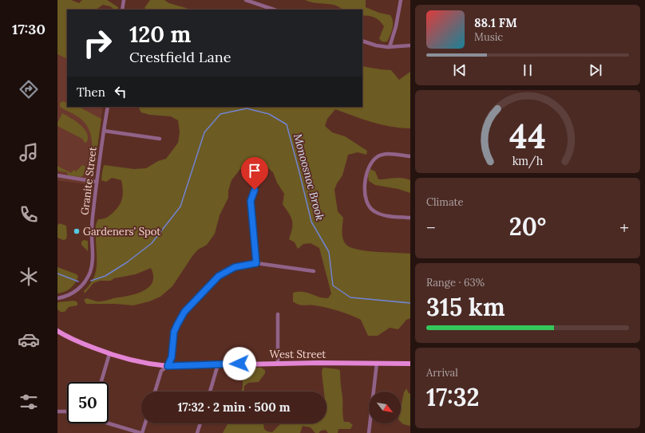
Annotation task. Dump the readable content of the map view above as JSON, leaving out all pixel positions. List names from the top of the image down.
{
  "streets": {
    "main road": ["West Street"],
    "street": ["Granite Street"]
  },
  "water": ["Monoosnoc Brook"],
  "places": ["Gardeners' Spot"],
  "north": "bottom right",
  "page": {
    "tabs": "17:30",
    "turn": ["120 m", "Crestfield Lane"],
    "song": ["88.1 FM", "Music"],
    "then": "Then",
    "tile": [
      "Climate",
      ["Range · 63%", "315 km"],
      ["Arrival", "17:32"]
    ],
    "heat": ["−", "20°", "+"],
    "limit": "50",
    "trip": "17:32 · 2 min · 500 m",
    "gauge": ["44", "km/h"]
  }
}
